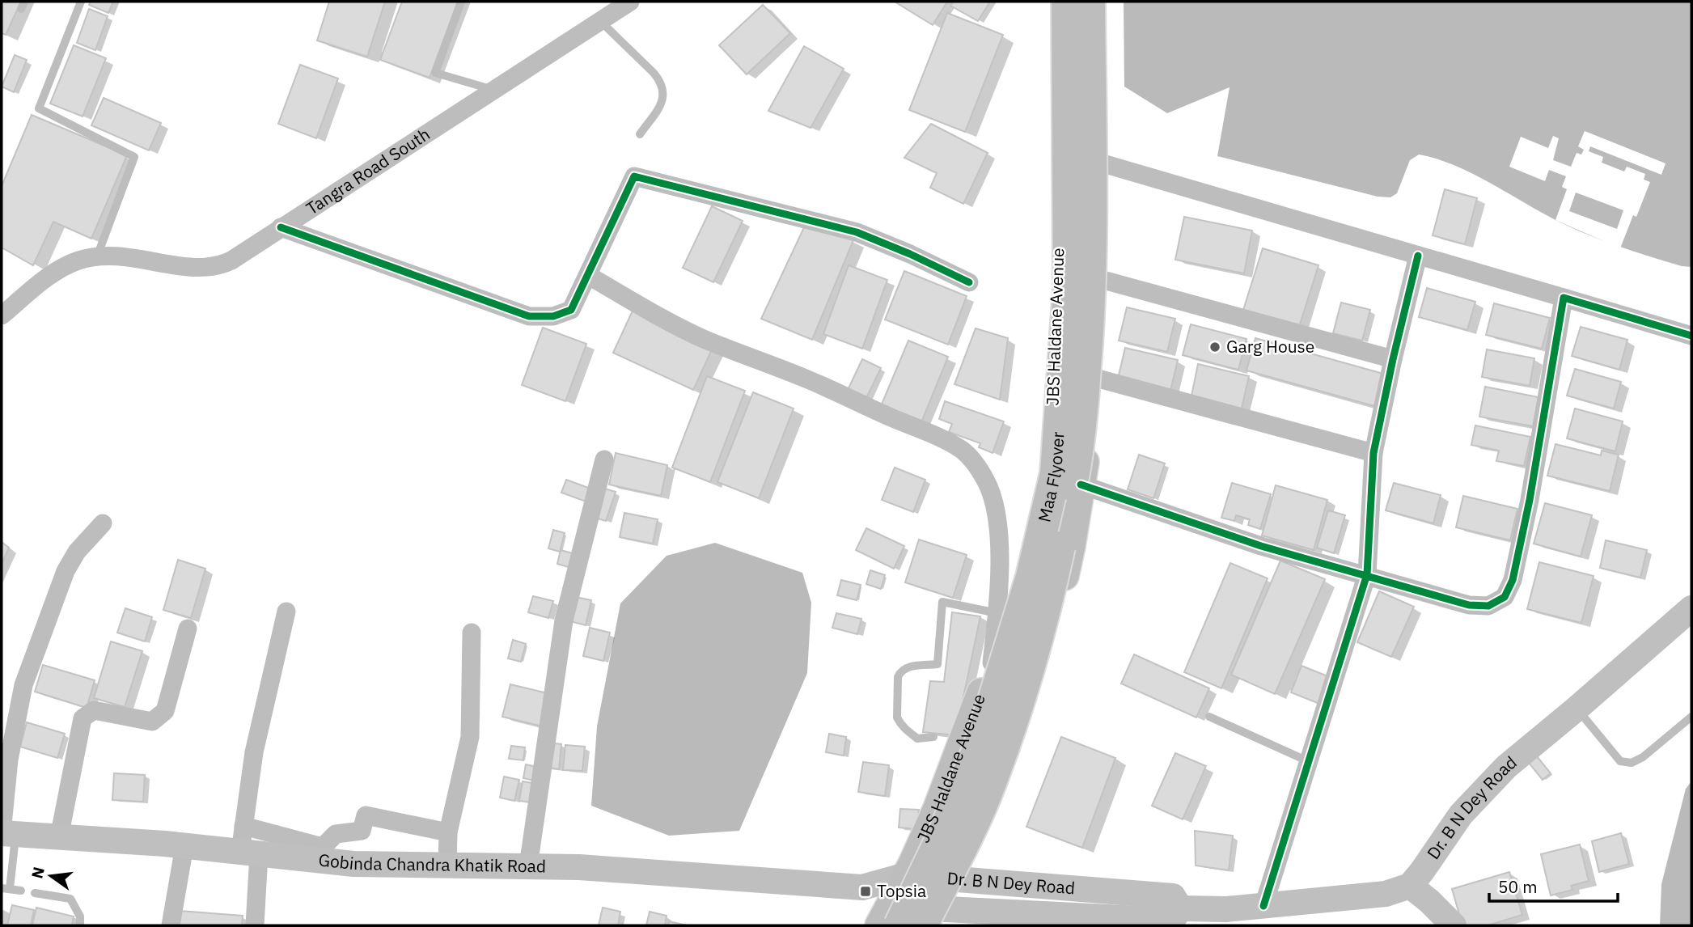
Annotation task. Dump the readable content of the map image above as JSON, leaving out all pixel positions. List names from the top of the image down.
{
  "streets": {
    "highway": ["Maa Flyover"],
    "main road": ["JBS Haldane Avenue", "Dr. B N Dey Road", "Gobinda Chandra Khatik Road"],
    "street": ["Tangra Road South"]
  },
  "crossings": [
    ["JBS Haldane Avenue", "Maa Flyover"],
    ["JBS Haldane Avenue", "Dr. B N Dey Road"],
    ["Maa Flyover", "Dr. B N Dey Road"],
    ["Dr. B N Dey Road", "Gobinda Chandra Khatik Road"]
  ],
  "places": {
    "other": ["Garg House"],
    "transit": ["Topsia"]
  },
  "scale_bar": "50 m",
  "north": "left"
}
